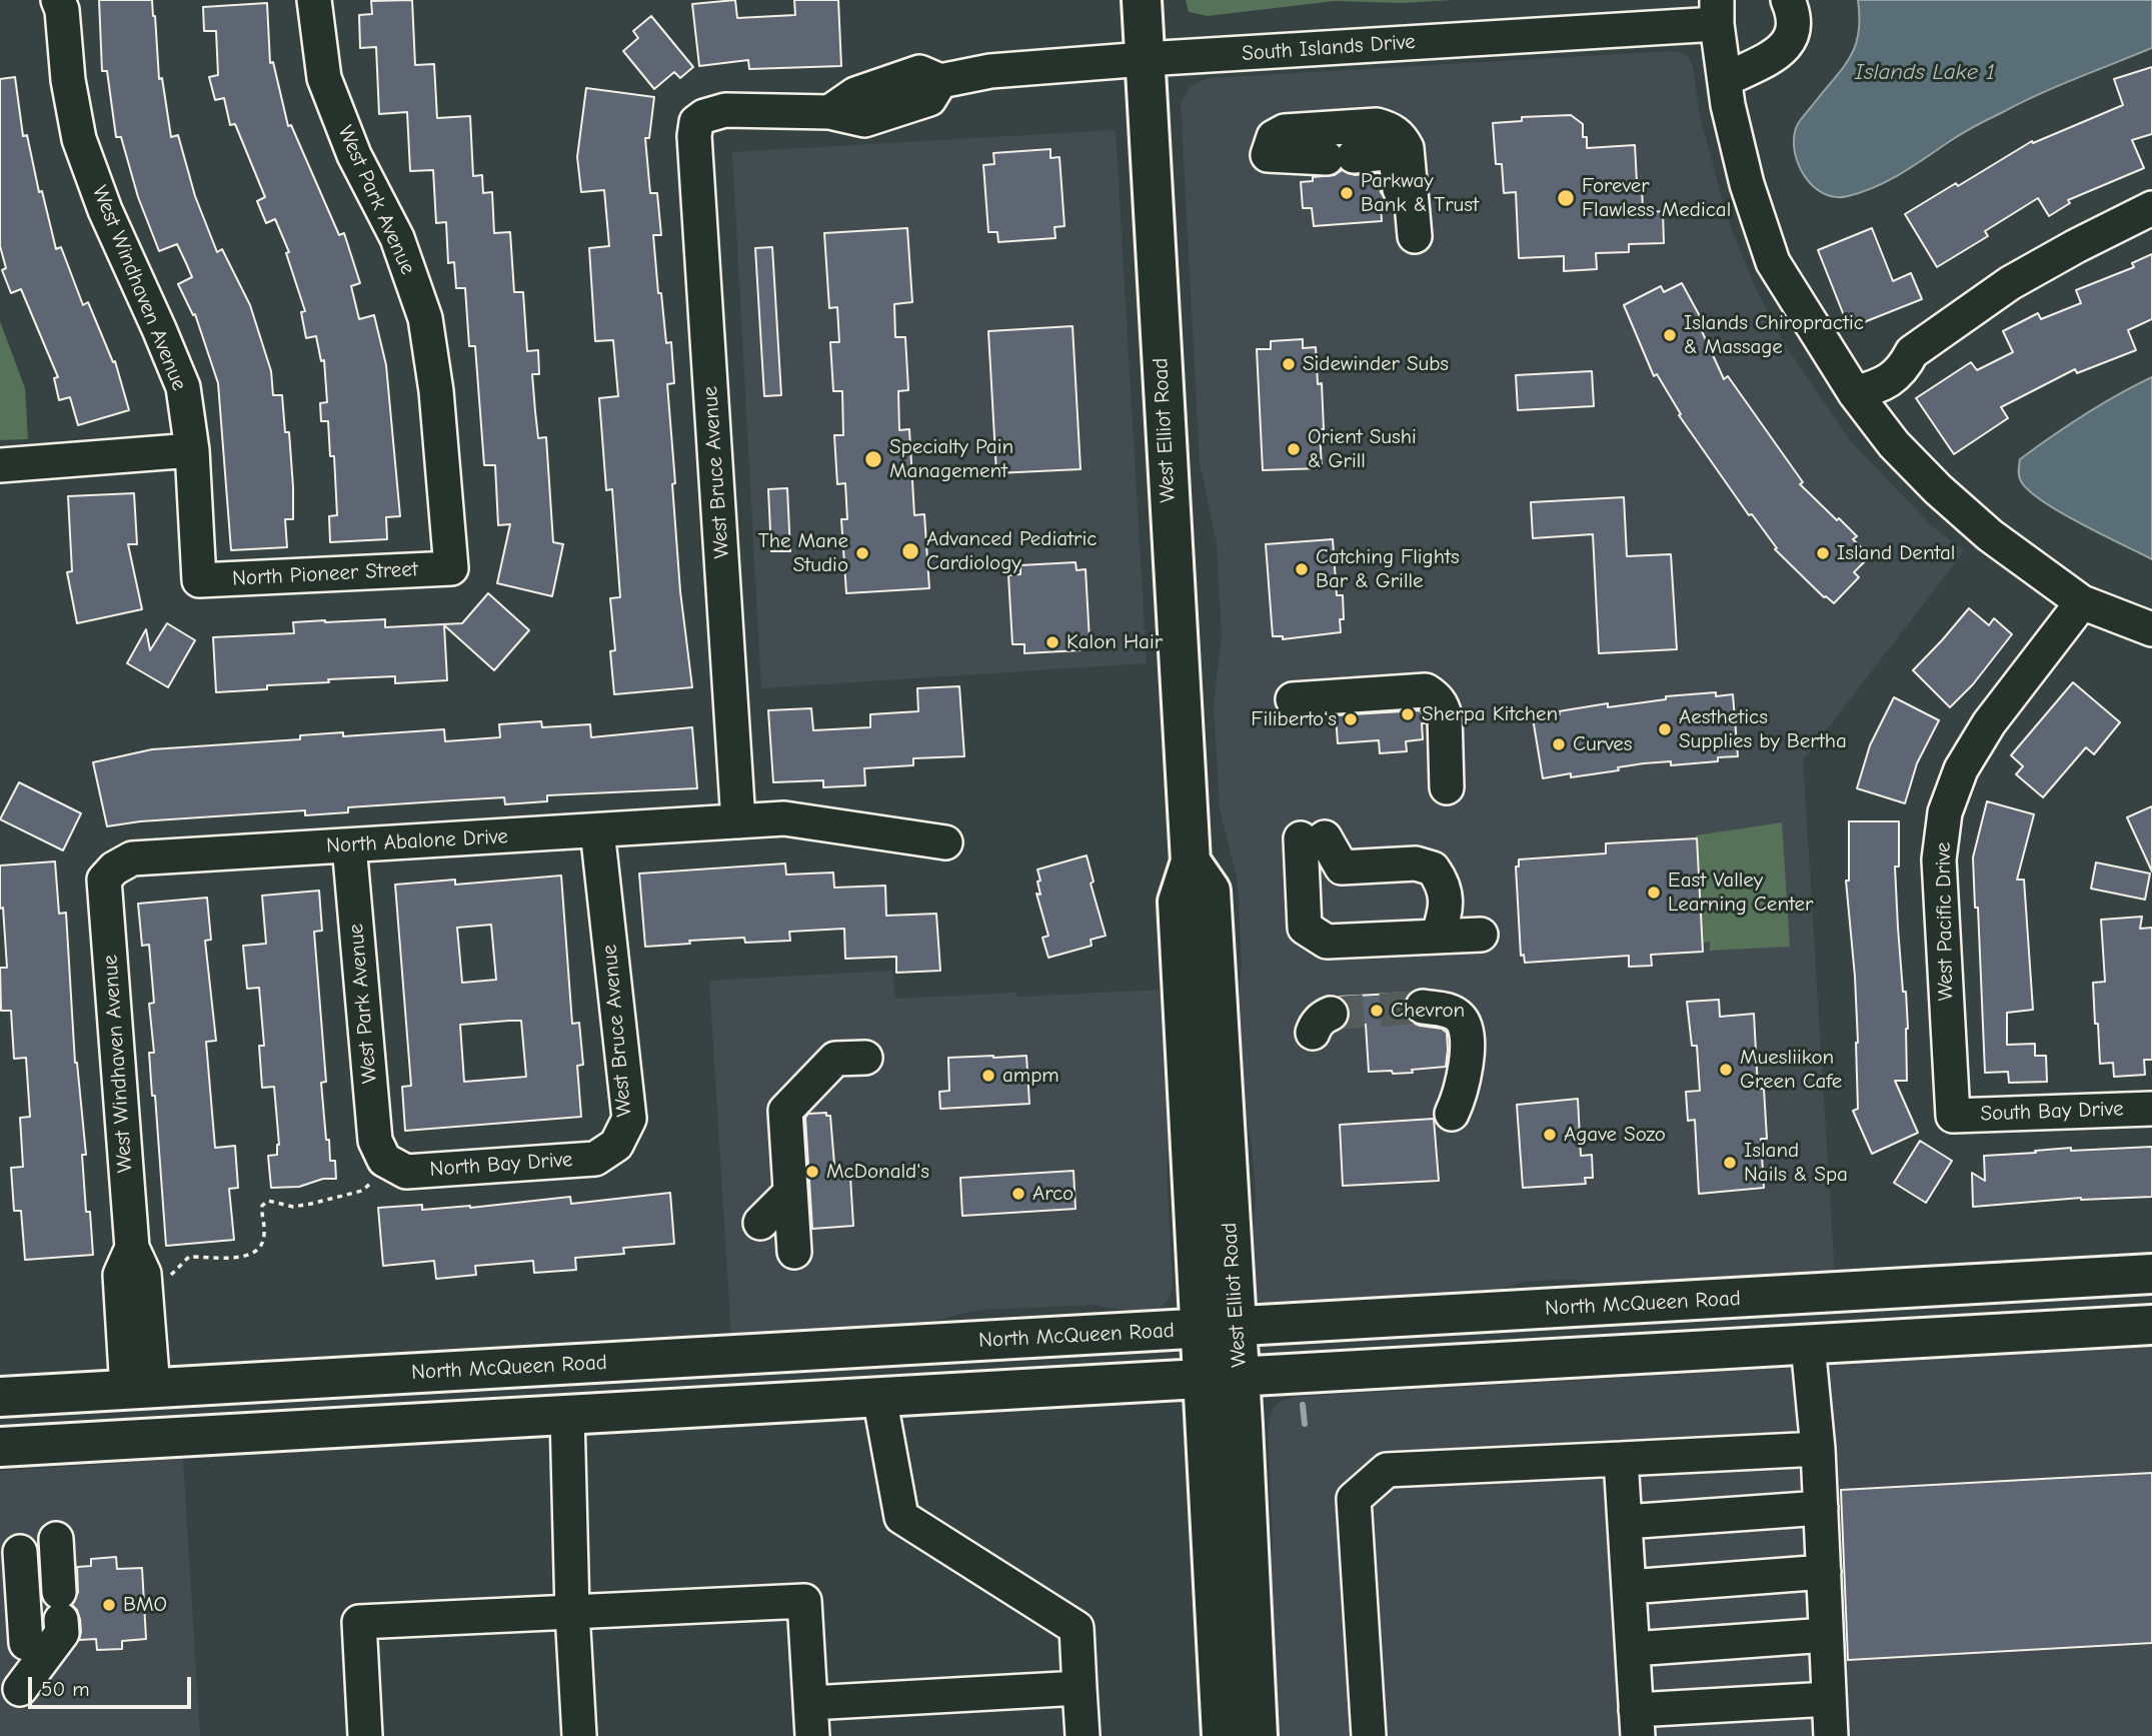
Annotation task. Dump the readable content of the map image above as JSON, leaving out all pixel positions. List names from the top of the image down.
{
  "streets": {
    "main road": ["West Elliot Road", "North McQueen Road"],
    "street": [
      "South Islands Drive",
      "West Park Avenue",
      "West Windhaven Avenue",
      "West Bruce Avenue",
      "North Pioneer Street",
      "North Abalone Drive",
      "West Pacific Drive",
      "South Bay Drive",
      "North Bay Drive"
    ]
  },
  "crossings": [
    ["South Islands Drive", "West Elliot Road"],
    ["South Islands Drive", "West Bruce Avenue"],
    ["West Park Avenue", "North Pioneer Street"],
    ["West Park Avenue", "North Abalone Drive"],
    ["West Park Avenue", "North Bay Drive"],
    ["West Windhaven Avenue", "North Pioneer Street"],
    ["West Windhaven Avenue", "North Abalone Drive"],
    ["West Windhaven Avenue", "North McQueen Road"],
    ["West Elliot Road", "North McQueen Road"],
    ["West Bruce Avenue", "North Abalone Drive"],
    ["West Bruce Avenue", "North Bay Drive"],
    ["West Pacific Drive", "South Bay Drive"]
  ],
  "water": ["Islands Lake 1"],
  "places": [
    "Parkway Bank & Trust",
    "Forever Flawless Medical",
    "Islands Chiropractic & Massage",
    "Sidewinder Subs",
    "Orient Sushi & Grill",
    "Specialty Pain Management",
    "Advanced Pediatric Cardiology",
    "The Mane Studio",
    "Island Dental",
    "Catching Flights Bar & Grille",
    "Kalon Hair",
    "Sherpa Kitchen",
    "Filiberto's",
    "Aesthetics Supplies by Bertha",
    "Curves",
    "East Valley Learning Center",
    "Chevron",
    "Muesliikon Green Cafe",
    "ampm",
    "Agave Sozo",
    "Island Nails & Spa",
    "McDonald's",
    "Arco",
    "BMO"
  ],
  "scale_bar": "50 m"
}
